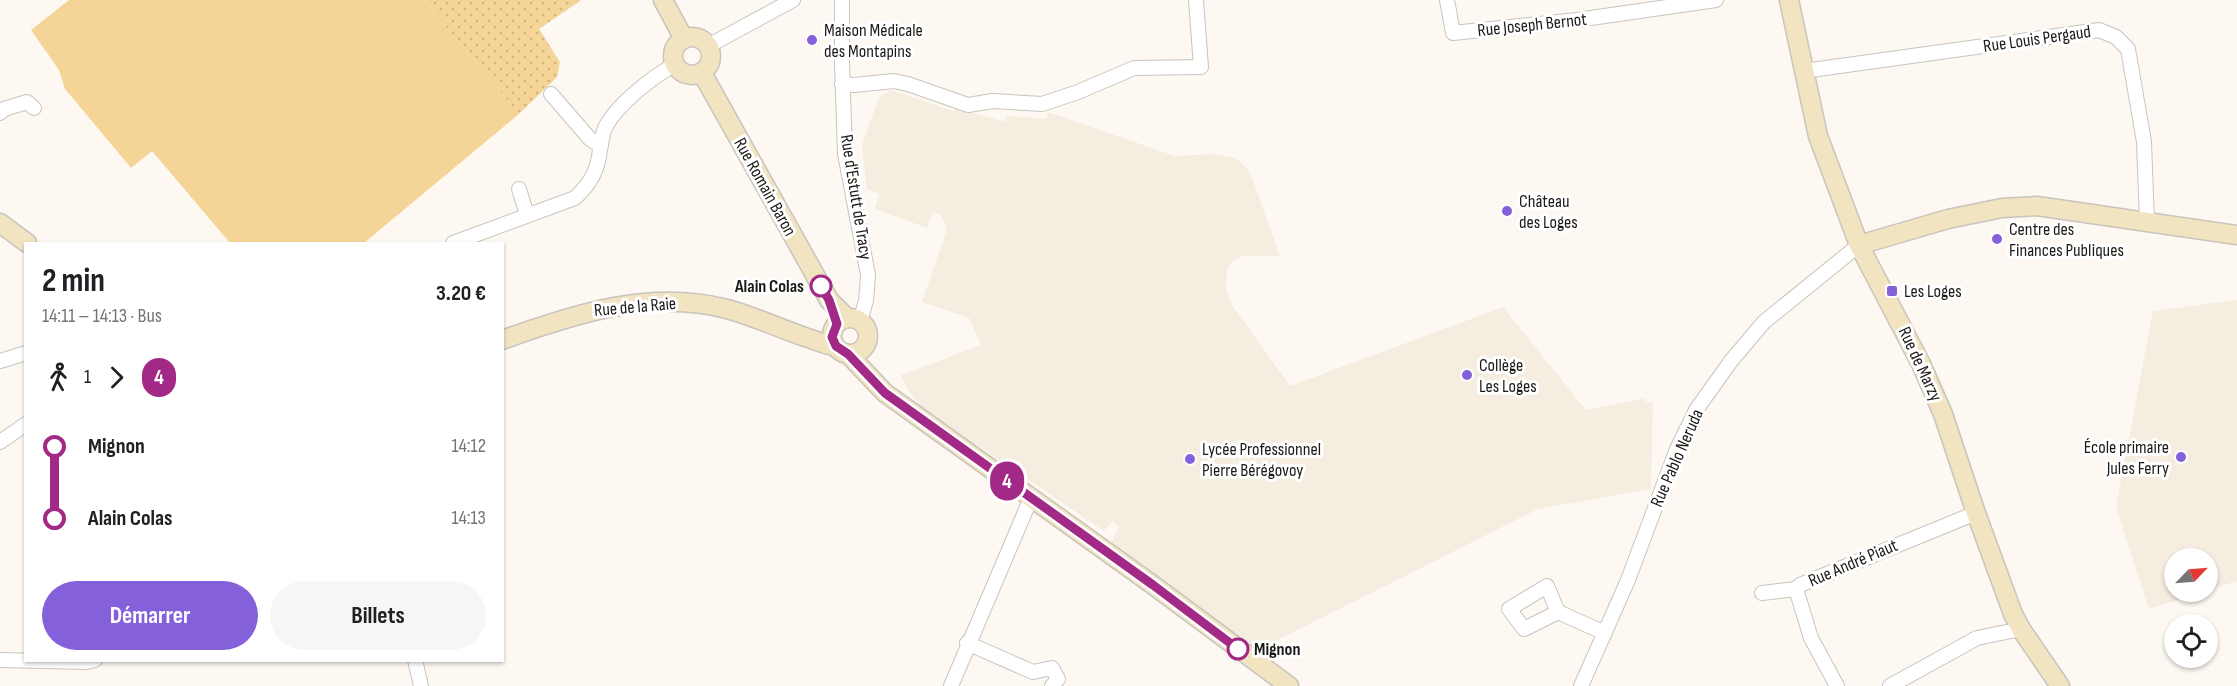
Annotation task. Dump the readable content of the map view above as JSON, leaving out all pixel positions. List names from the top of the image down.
{
  "streets": {
    "street": [
      "Rue Joseph Bernot",
      "Rue Louis Pergaud",
      "Rue Romain Baron",
      "Rue d'Estutt de Tracy",
      "Rue de la Raie",
      "Rue de Marzy",
      "Rue Pablo Neruda",
      "Rue André Piaut"
    ]
  },
  "crossings": [
    ["Rue Louis Pergaud", "Rue de Marzy"],
    ["Rue Romain Baron", "Rue d'Estutt de Tracy"],
    ["Rue de Marzy", "Rue Pablo Neruda"],
    ["Rue de Marzy", "Rue André Piaut"]
  ],
  "places": {
    "other": [
      "Maison Médicale des Montapins",
      "Château des Loges",
      "Centre des Finances Publiques",
      "Alain Colas",
      "Collège Les Loges",
      "École primaire Jules Ferry",
      "Lycée Professionnel Pierre Bérégovoy",
      "Mignon"
    ],
    "transit": ["Les Loges"]
  },
  "lines": ["bus line 4"],
  "north": "top right",
  "page": {
    "on_map": "4",
    "heading": ["2 min", "14:11 – 14:13 · Bus", "3.20 €"],
    "legs": ["1", "4"],
    "list": [
      {
        "name": "Mignon",
        "value": "14:12"
      },
      {
        "name": "Alain Colas",
        "value": "14:13"
      }
    ],
    "buttons": ["Démarrer", "Billets"]
  }
}
